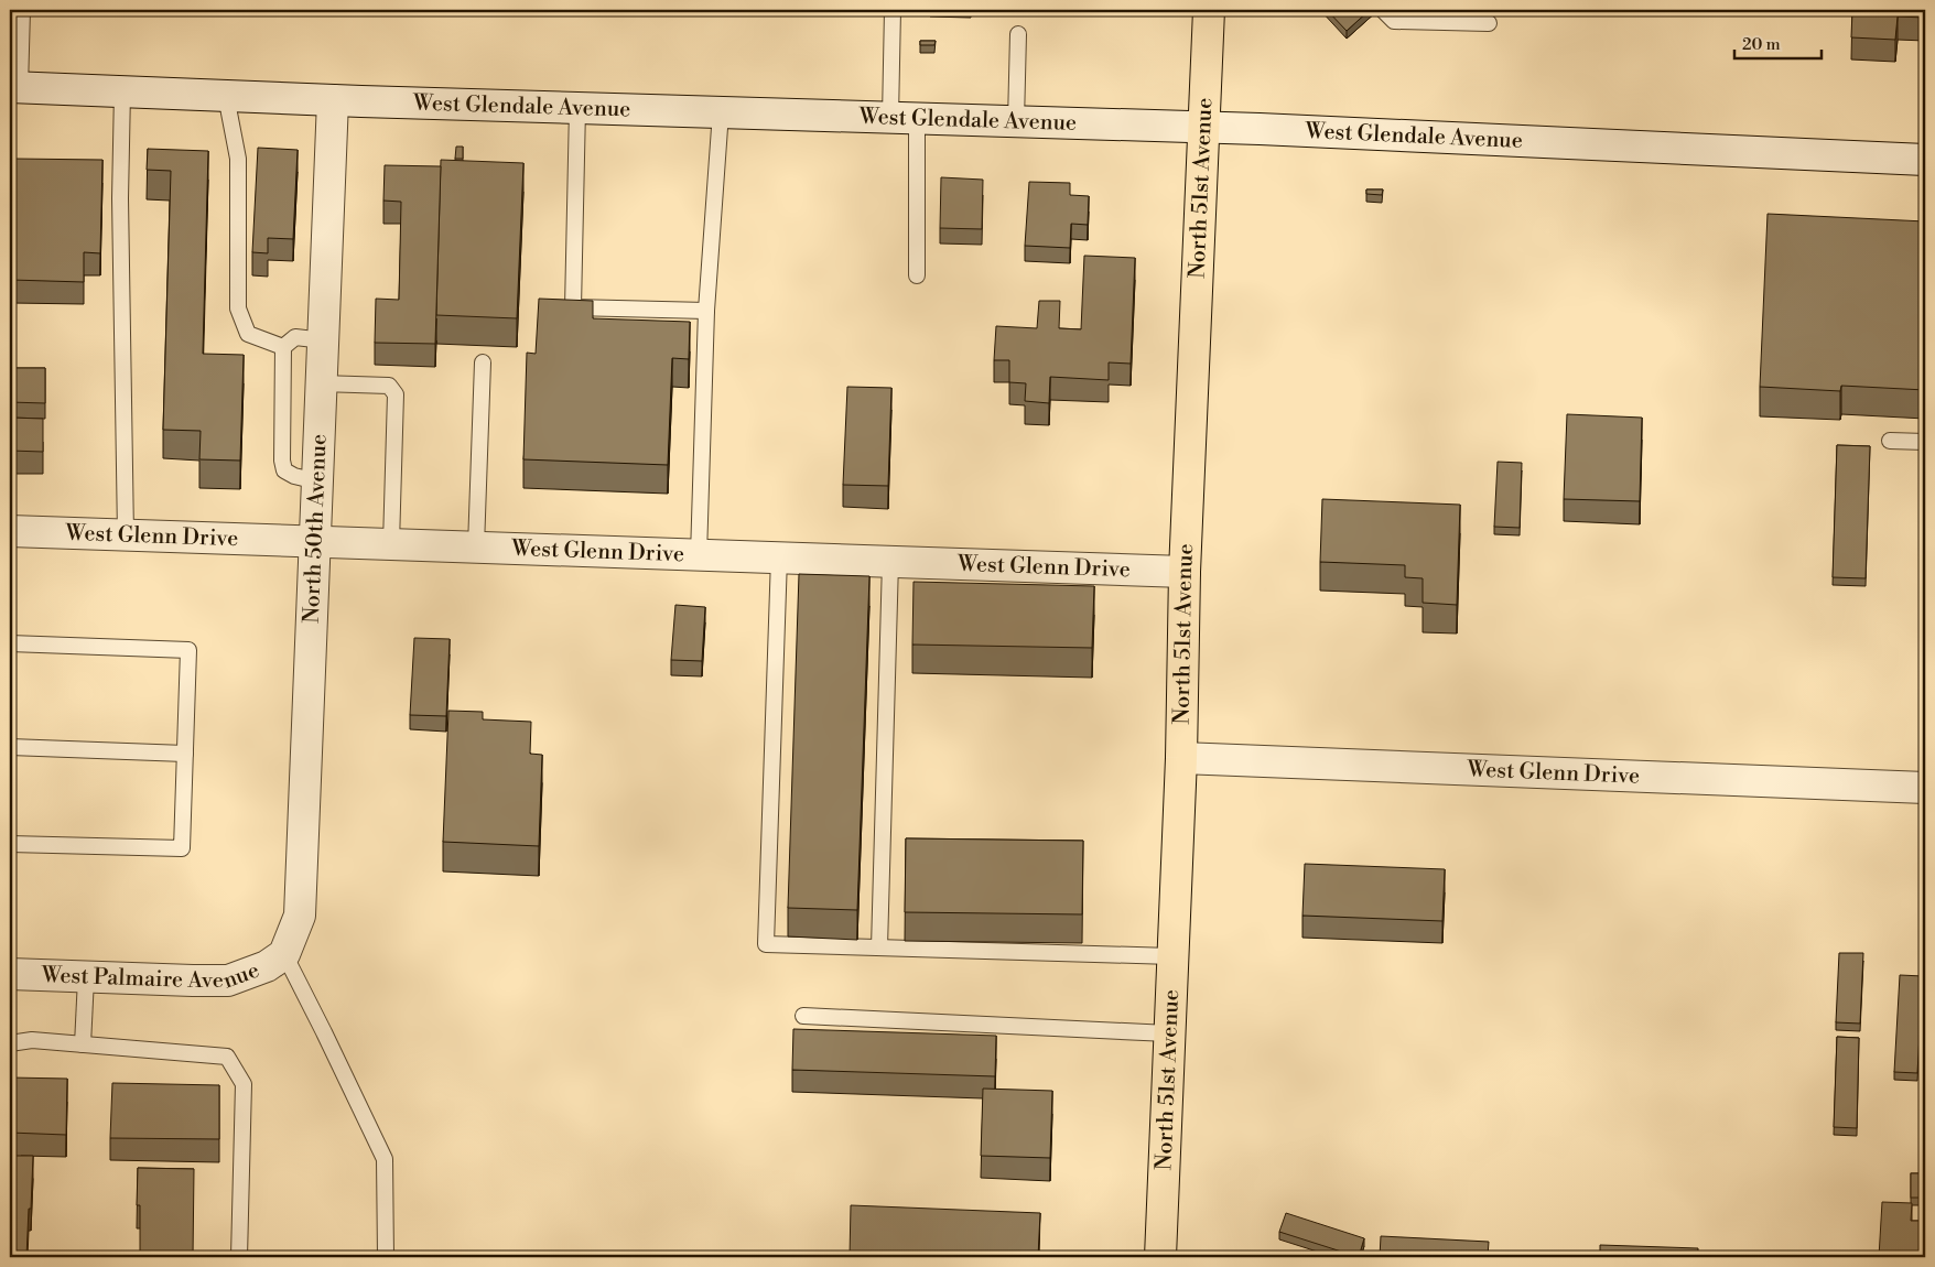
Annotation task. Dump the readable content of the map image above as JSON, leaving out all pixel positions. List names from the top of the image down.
{
  "streets": {
    "main road": ["North 51st Avenue"],
    "street": [
      "West Glendale Avenue",
      "North 50th Avenue",
      "West Glenn Drive",
      "West Palmaire Avenue"
    ]
  },
  "crossings": [
    ["West Glendale Avenue", "North 51st Avenue"],
    ["West Glendale Avenue", "North 50th Avenue"],
    ["North 51st Avenue", "West Glenn Drive"],
    ["North 50th Avenue", "West Glenn Drive"],
    ["North 50th Avenue", "West Palmaire Avenue"]
  ],
  "scale_bar": "20 m"
}
